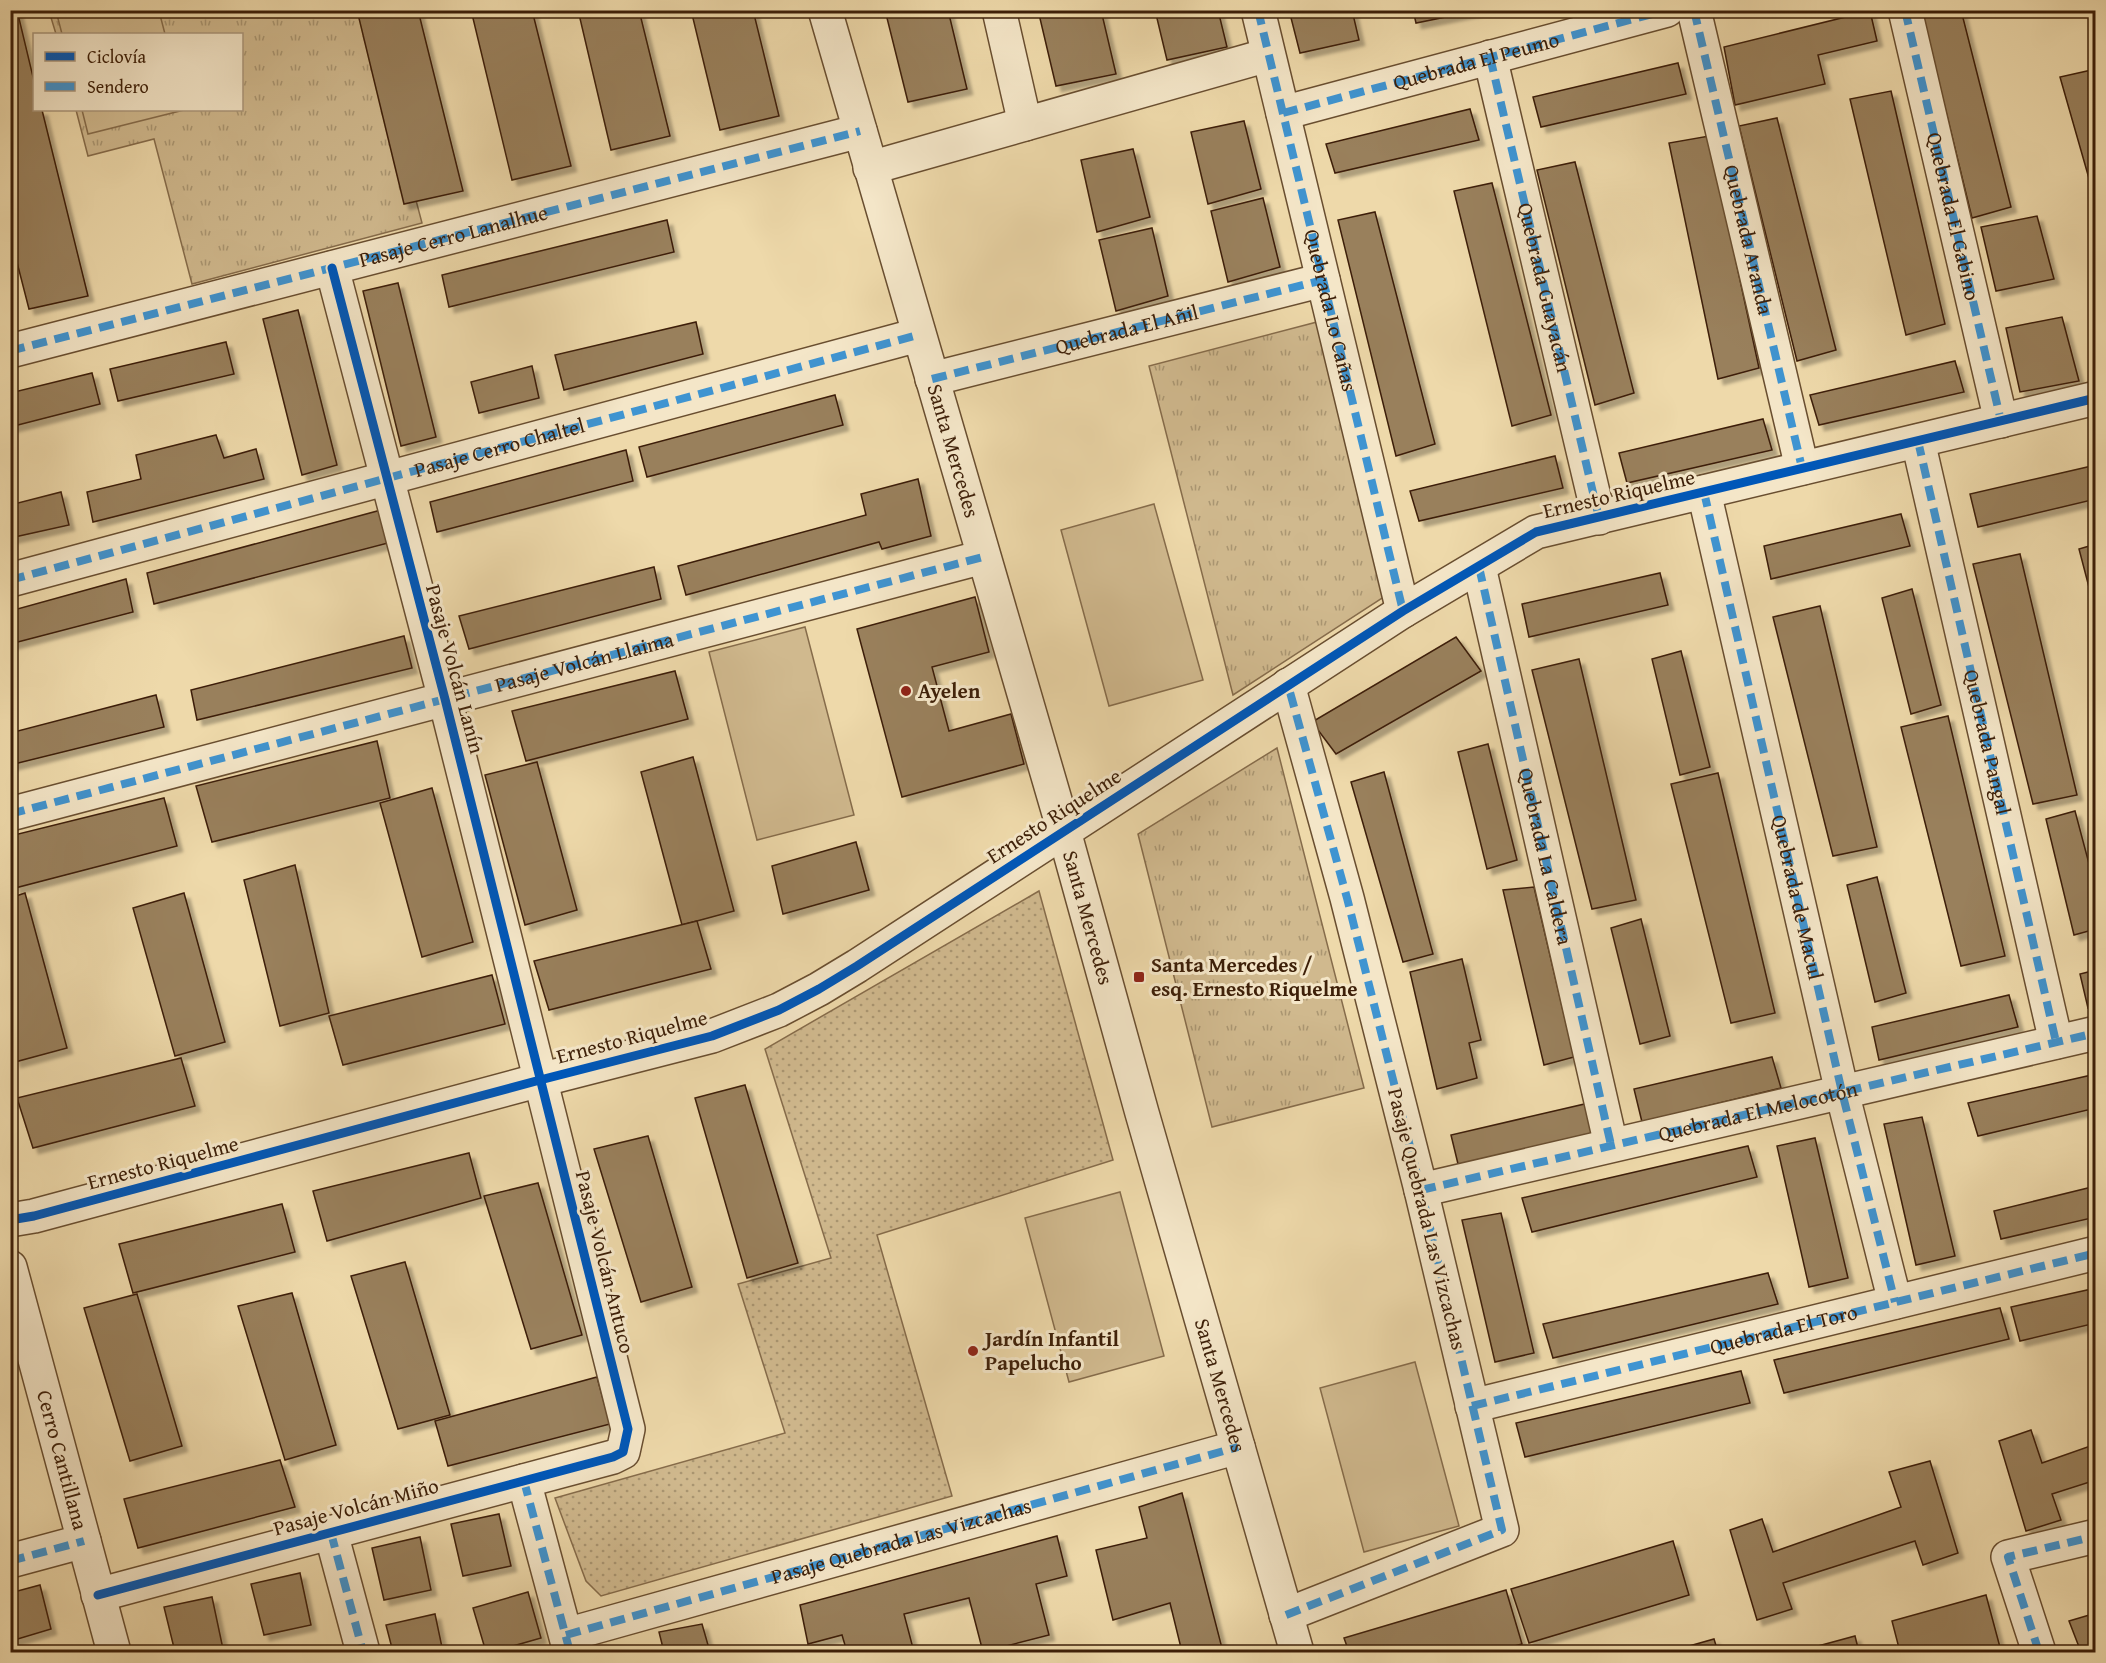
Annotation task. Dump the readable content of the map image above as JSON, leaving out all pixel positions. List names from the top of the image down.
{
  "streets": {
    "street": [
      "Quebrada El Peumo",
      "Quebrada El Gabino",
      "Pasaje Cerro Lanalhue",
      "Quebrada Aranda",
      "Quebrada Guayacán",
      "Quebrada Lo Cañas",
      "Quebrada El Añil",
      "Pasaje Cerro Chaltel",
      "Santa Mercedes",
      "Ernesto Riquelme",
      "Pasaje Volcán Llaima",
      "Pasaje Volcán Lanín",
      "Quebrada Pangal",
      "Quebrada La Caldera",
      "Quebrada de Macul",
      "Quebrada El Melocotón",
      "Pasaje Quebrada Las Vizcachas",
      "Pasaje Volcán Antuco",
      "Quebrada El Toro",
      "Cerro Cantillana",
      "Pasaje Volcán Miño"
    ]
  },
  "crossings": [
    ["Quebrada El Peumo", "Quebrada Guayacán"],
    ["Quebrada El Peumo", "Quebrada Lo Cañas"],
    ["Quebrada El Gabino", "Ernesto Riquelme"],
    ["Pasaje Cerro Lanalhue", "Santa Mercedes"],
    ["Pasaje Cerro Lanalhue", "Pasaje Volcán Lanín"],
    ["Quebrada Aranda", "Ernesto Riquelme"],
    ["Quebrada Guayacán", "Ernesto Riquelme"],
    ["Quebrada Lo Cañas", "Quebrada El Añil"],
    ["Quebrada Lo Cañas", "Ernesto Riquelme"],
    ["Quebrada El Añil", "Santa Mercedes"],
    ["Pasaje Cerro Chaltel", "Santa Mercedes"],
    ["Pasaje Cerro Chaltel", "Pasaje Volcán Lanín"],
    ["Santa Mercedes", "Ernesto Riquelme"],
    ["Santa Mercedes", "Pasaje Volcán Llaima"],
    ["Santa Mercedes", "Pasaje Quebrada Las Vizcachas"],
    ["Ernesto Riquelme", "Pasaje Volcán Lanín"],
    ["Ernesto Riquelme", "Quebrada Pangal"],
    ["Ernesto Riquelme", "Quebrada La Caldera"],
    ["Ernesto Riquelme", "Quebrada de Macul"],
    ["Ernesto Riquelme", "Pasaje Quebrada Las Vizcachas"],
    ["Ernesto Riquelme", "Pasaje Volcán Antuco"],
    ["Pasaje Volcán Llaima", "Pasaje Volcán Lanín"],
    ["Pasaje Volcán Lanín", "Pasaje Volcán Antuco"],
    ["Quebrada Pangal", "Quebrada El Melocotón"],
    ["Quebrada La Caldera", "Quebrada El Melocotón"],
    ["Quebrada de Macul", "Quebrada El Melocotón"],
    ["Quebrada de Macul", "Quebrada El Toro"],
    ["Quebrada El Melocotón", "Pasaje Quebrada Las Vizcachas"],
    ["Pasaje Quebrada Las Vizcachas", "Quebrada El Toro"],
    ["Pasaje Volcán Antuco", "Pasaje Volcán Miño"],
    ["Cerro Cantillana", "Pasaje Volcán Miño"]
  ],
  "places": {
    "other": ["Ayelen", "Jardín Infantil Papelucho"],
    "transit": ["Santa Mercedes / esq. Ernesto Riquelme"]
  },
  "legend": ["Ciclovía", "Sendero"]
}
